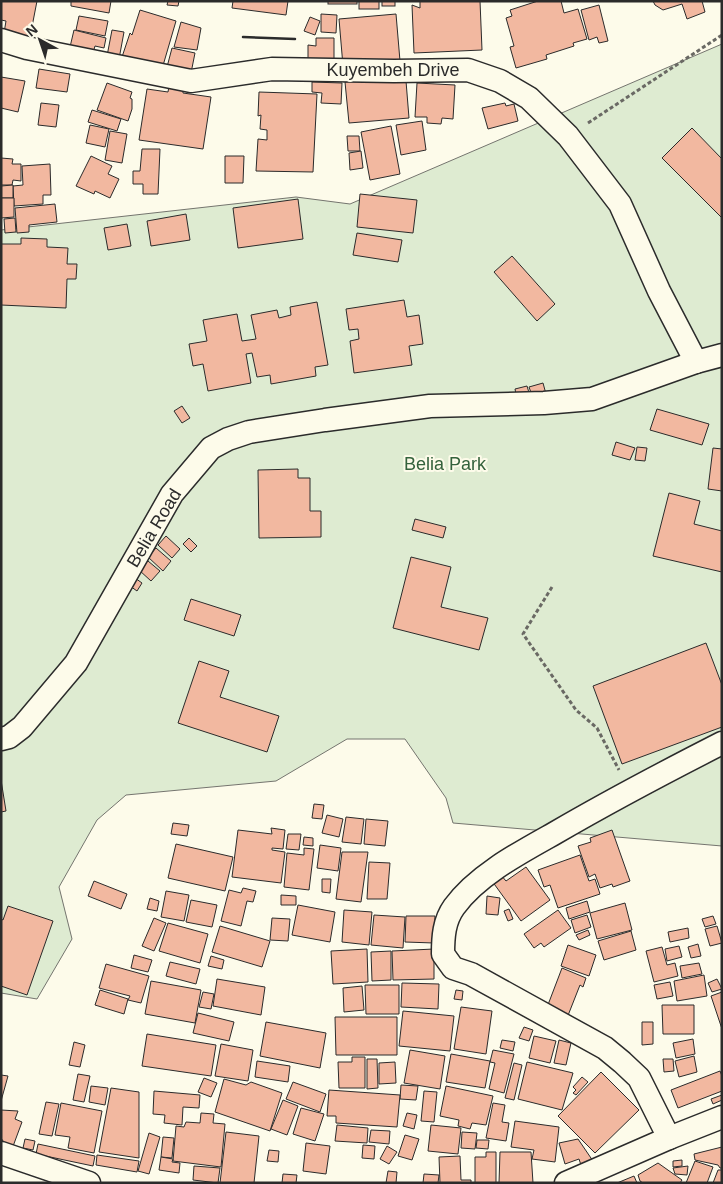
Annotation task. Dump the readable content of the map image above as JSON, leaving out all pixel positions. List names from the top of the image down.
{
  "streets": {
    "street": ["Kuyembeh Drive", "Belia Road"]
  },
  "crossings": [
    ["Kuyembeh Drive", "Belia Road"]
  ],
  "parks": ["Belia Park"],
  "north": "top left"
}
